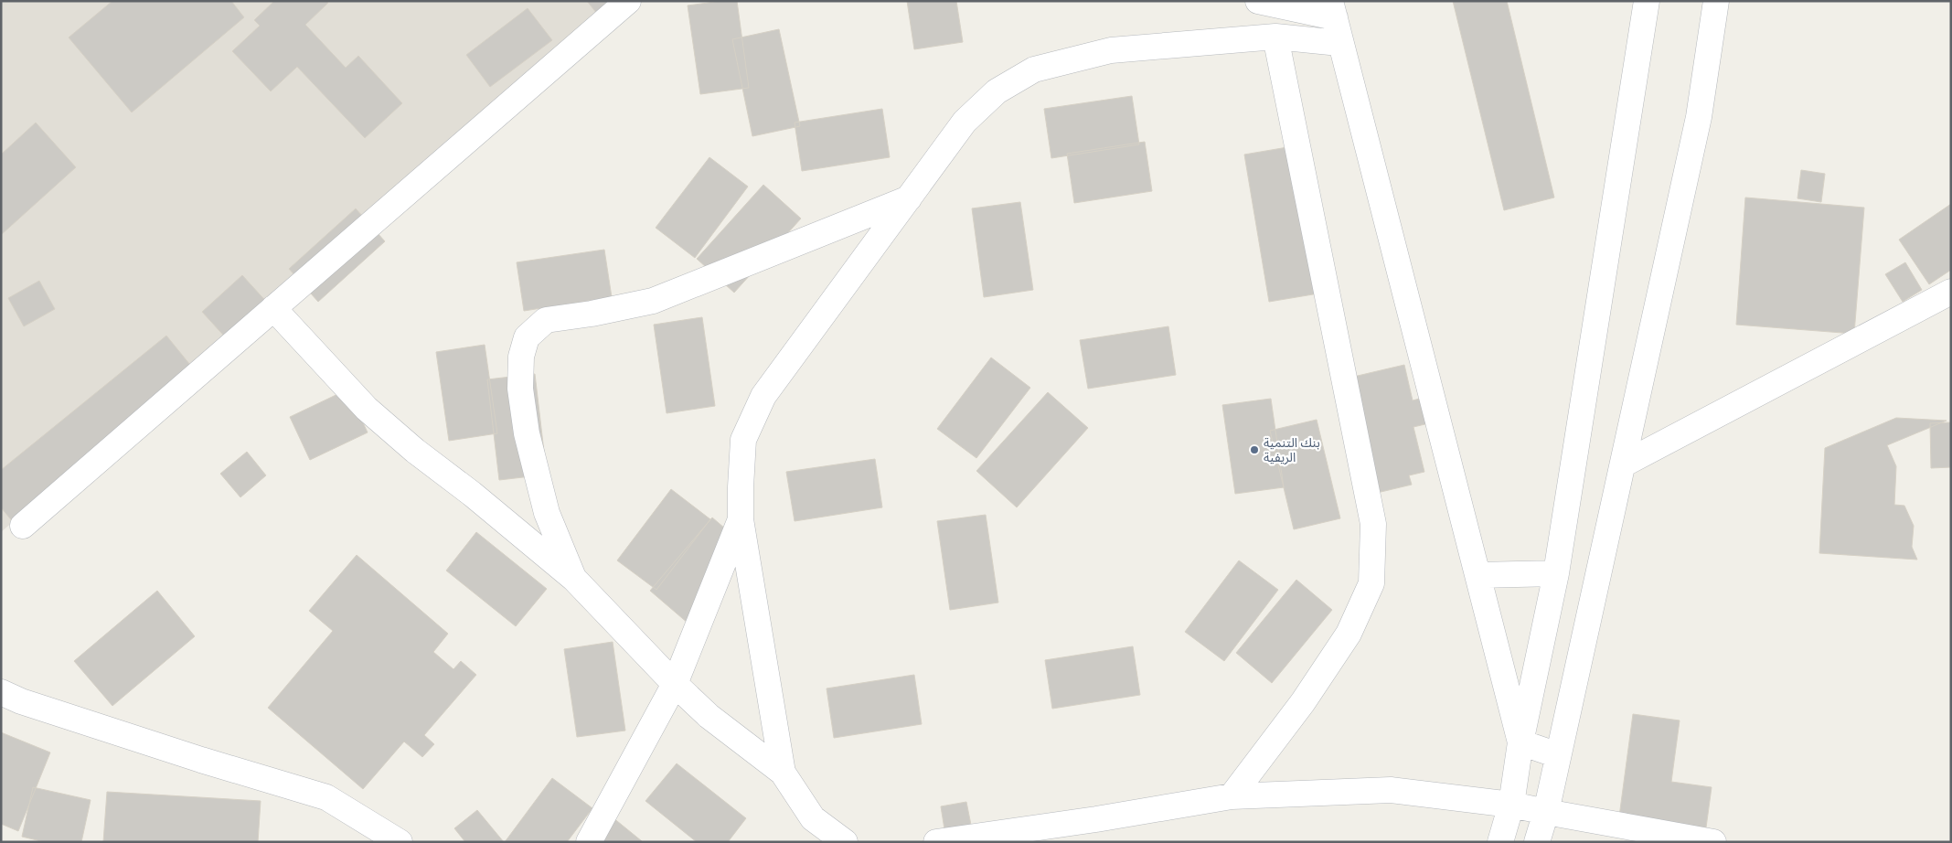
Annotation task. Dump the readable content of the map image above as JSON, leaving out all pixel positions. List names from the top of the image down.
{
  "places": ["بنك التنمية الريفية"]
}
